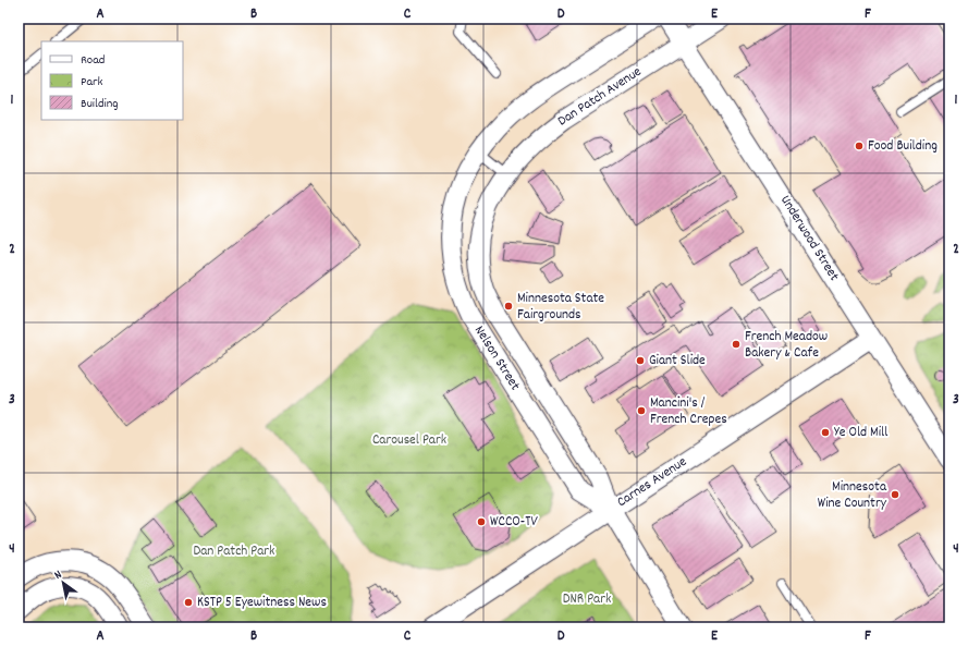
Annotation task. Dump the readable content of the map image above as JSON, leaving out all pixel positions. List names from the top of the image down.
{
  "streets": {
    "street": [
      "Dan Patch Avenue",
      "Underwood Street",
      "Nelson Street",
      "Carnes Avenue"
    ]
  },
  "crossings": [
    ["Dan Patch Avenue", "Underwood Street"],
    ["Dan Patch Avenue", "Nelson Street"],
    ["Underwood Street", "Carnes Avenue"],
    ["Nelson Street", "Carnes Avenue"]
  ],
  "parks": ["Carousel Park", "Dan Patch Park", "DNR Park"],
  "places": [
    "Food Building",
    "Minnesota State Fairgrounds",
    "French Meadow Bakery & Cafe",
    "Giant Slide",
    "Mancini's / French Crepes",
    "Ye Old Mill",
    "Minnesota Wine Country",
    "WCCO-TV",
    "KSTP 5 Eyewitness News"
  ],
  "legend": ["Road", "Park", "Building"],
  "north": "top left",
  "grid": {
    "columns": [
      "A",
      "B",
      "C",
      "D",
      "E",
      "F"
    ],
    "rows": [
      "1",
      "2",
      "3",
      "4"
    ]
  }
}
